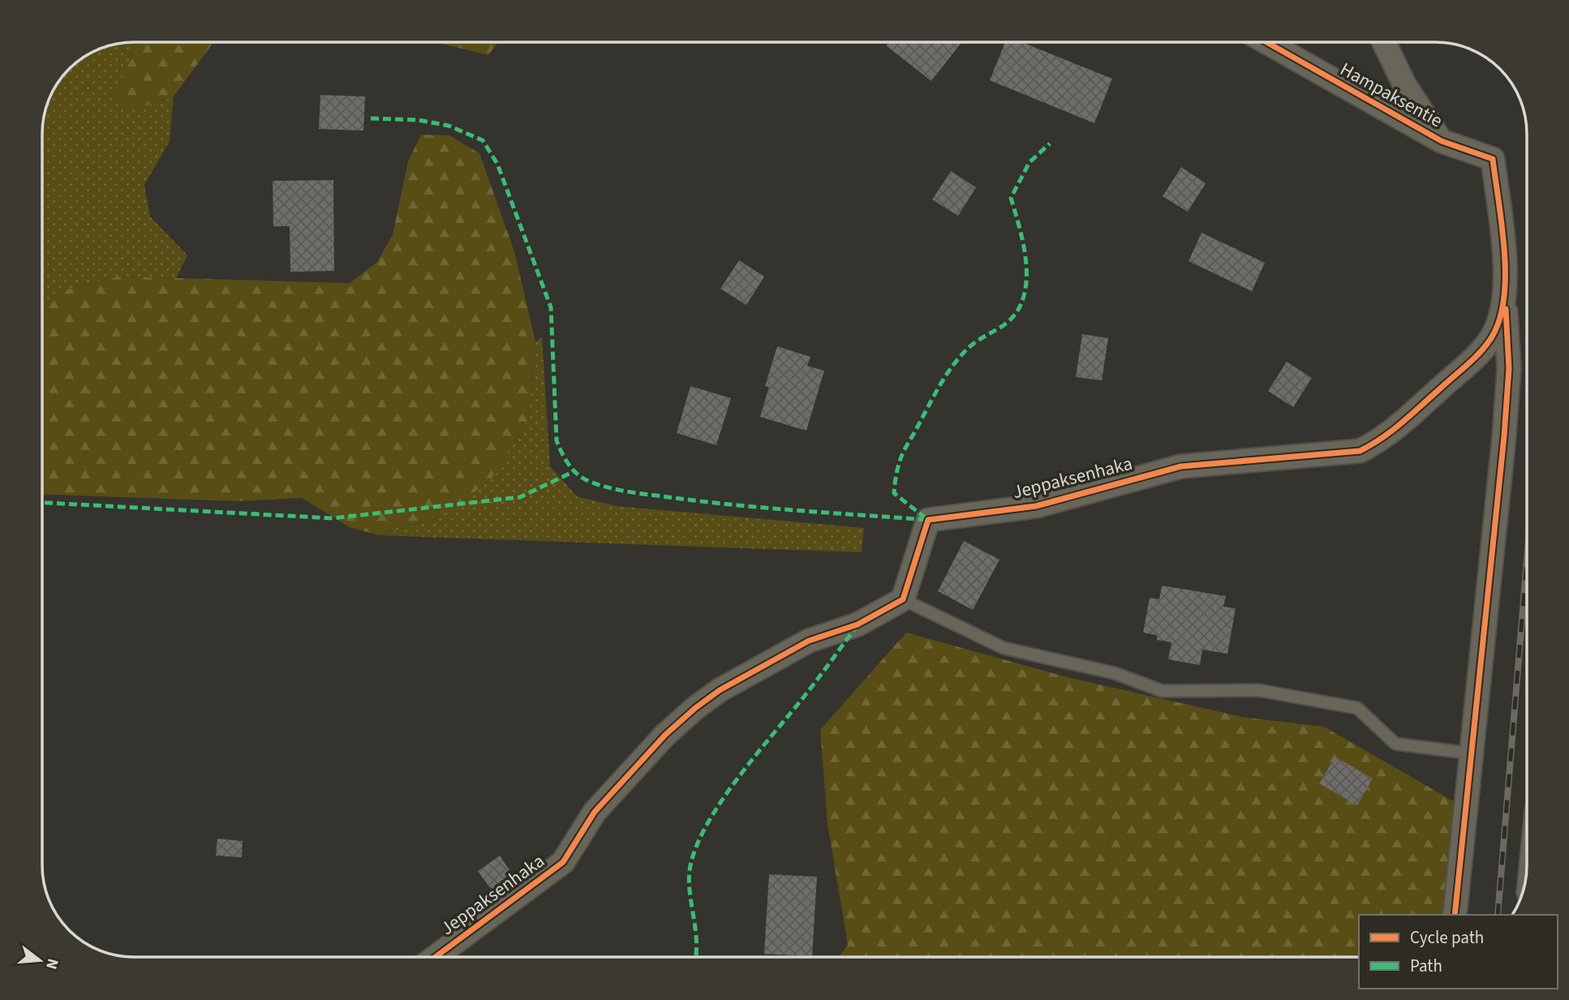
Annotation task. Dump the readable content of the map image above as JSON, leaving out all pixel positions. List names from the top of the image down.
{
  "streets": {
    "street": ["Hampaksentie", "Jeppaksenhaka"]
  },
  "crossings": [
    ["Hampaksentie", "Jeppaksenhaka"]
  ],
  "legend": ["Cycle path", "Path"],
  "north": "right"
}
